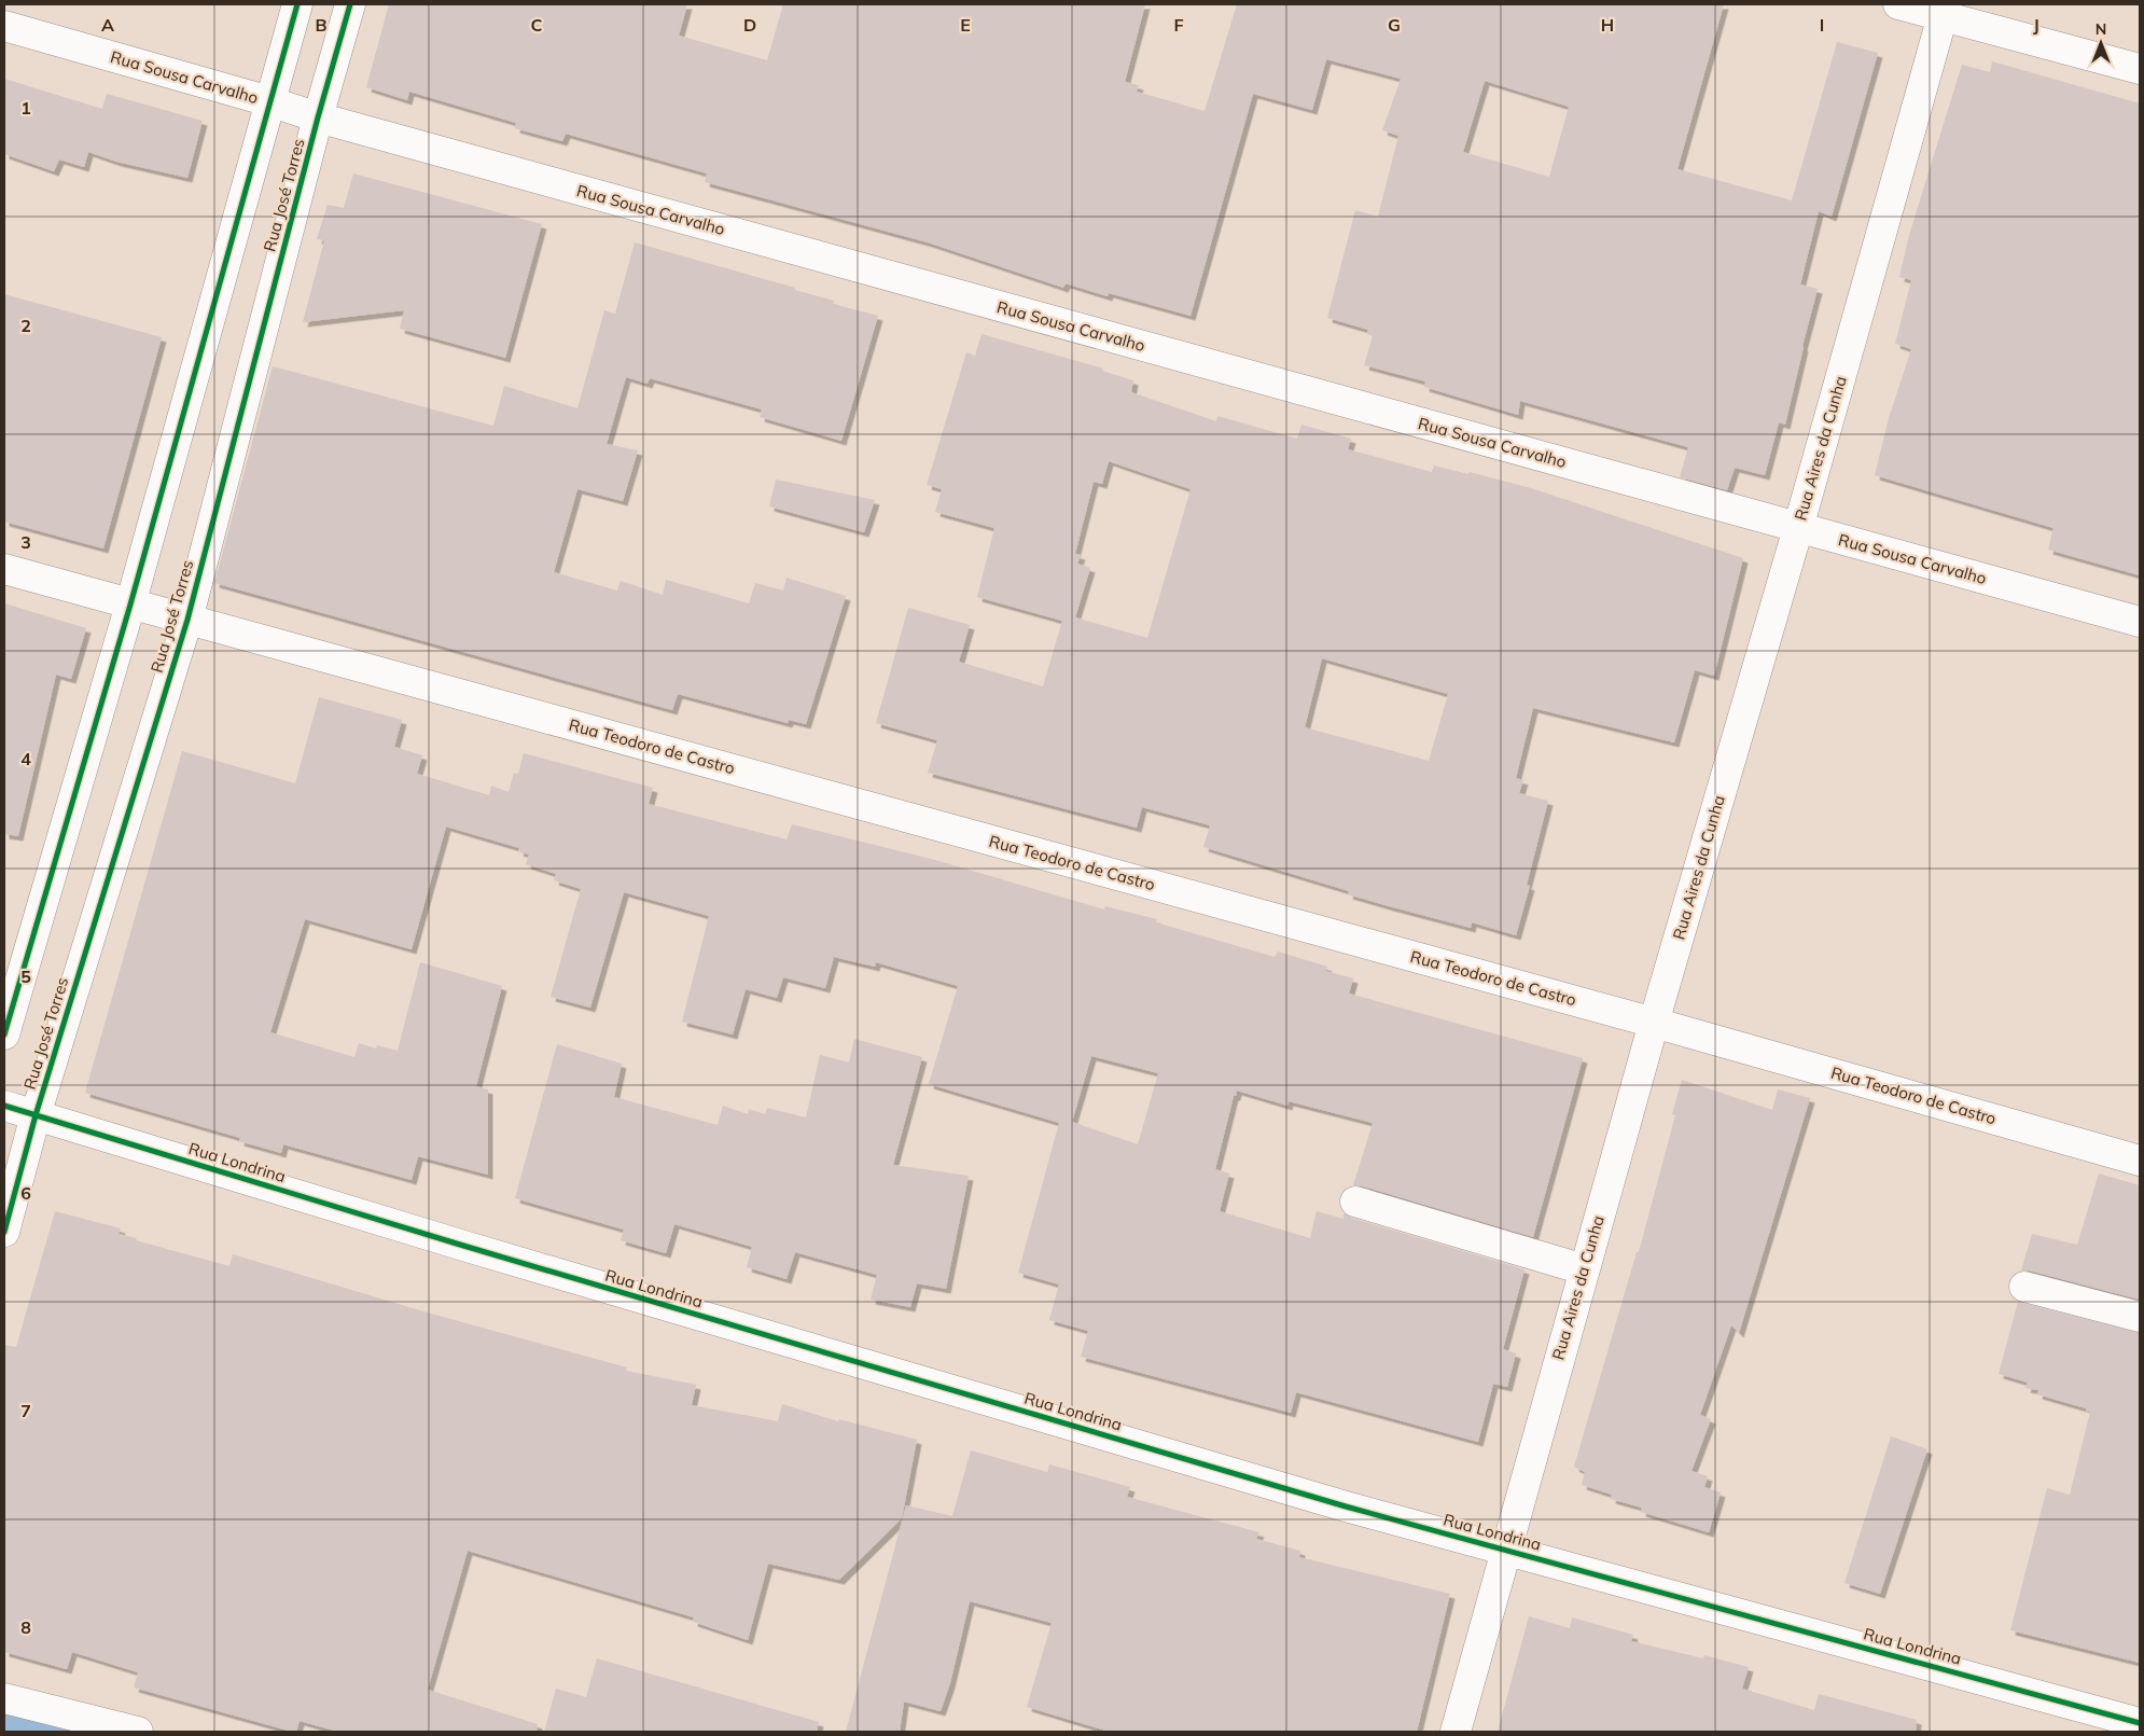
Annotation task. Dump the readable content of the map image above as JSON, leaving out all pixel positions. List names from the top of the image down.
{
  "streets": {
    "street": [
      "Rua Sousa Carvalho",
      "Rua José Torres",
      "Rua Aires da Cunha",
      "Rua Teodoro de Castro",
      "Rua Londrina"
    ]
  },
  "crossings": [
    ["Rua Sousa Carvalho", "Rua José Torres"],
    ["Rua Sousa Carvalho", "Rua Aires da Cunha"],
    ["Rua José Torres", "Rua Teodoro de Castro"],
    ["Rua José Torres", "Rua Londrina"],
    ["Rua Aires da Cunha", "Rua Teodoro de Castro"],
    ["Rua Aires da Cunha", "Rua Londrina"]
  ],
  "north": "top",
  "grid": {
    "columns": [
      "A",
      "B",
      "C",
      "D",
      "E",
      "F",
      "G",
      "H",
      "I",
      "J"
    ],
    "rows": [
      "1",
      "2",
      "3",
      "4",
      "5",
      "6",
      "7",
      "8"
    ]
  }
}
